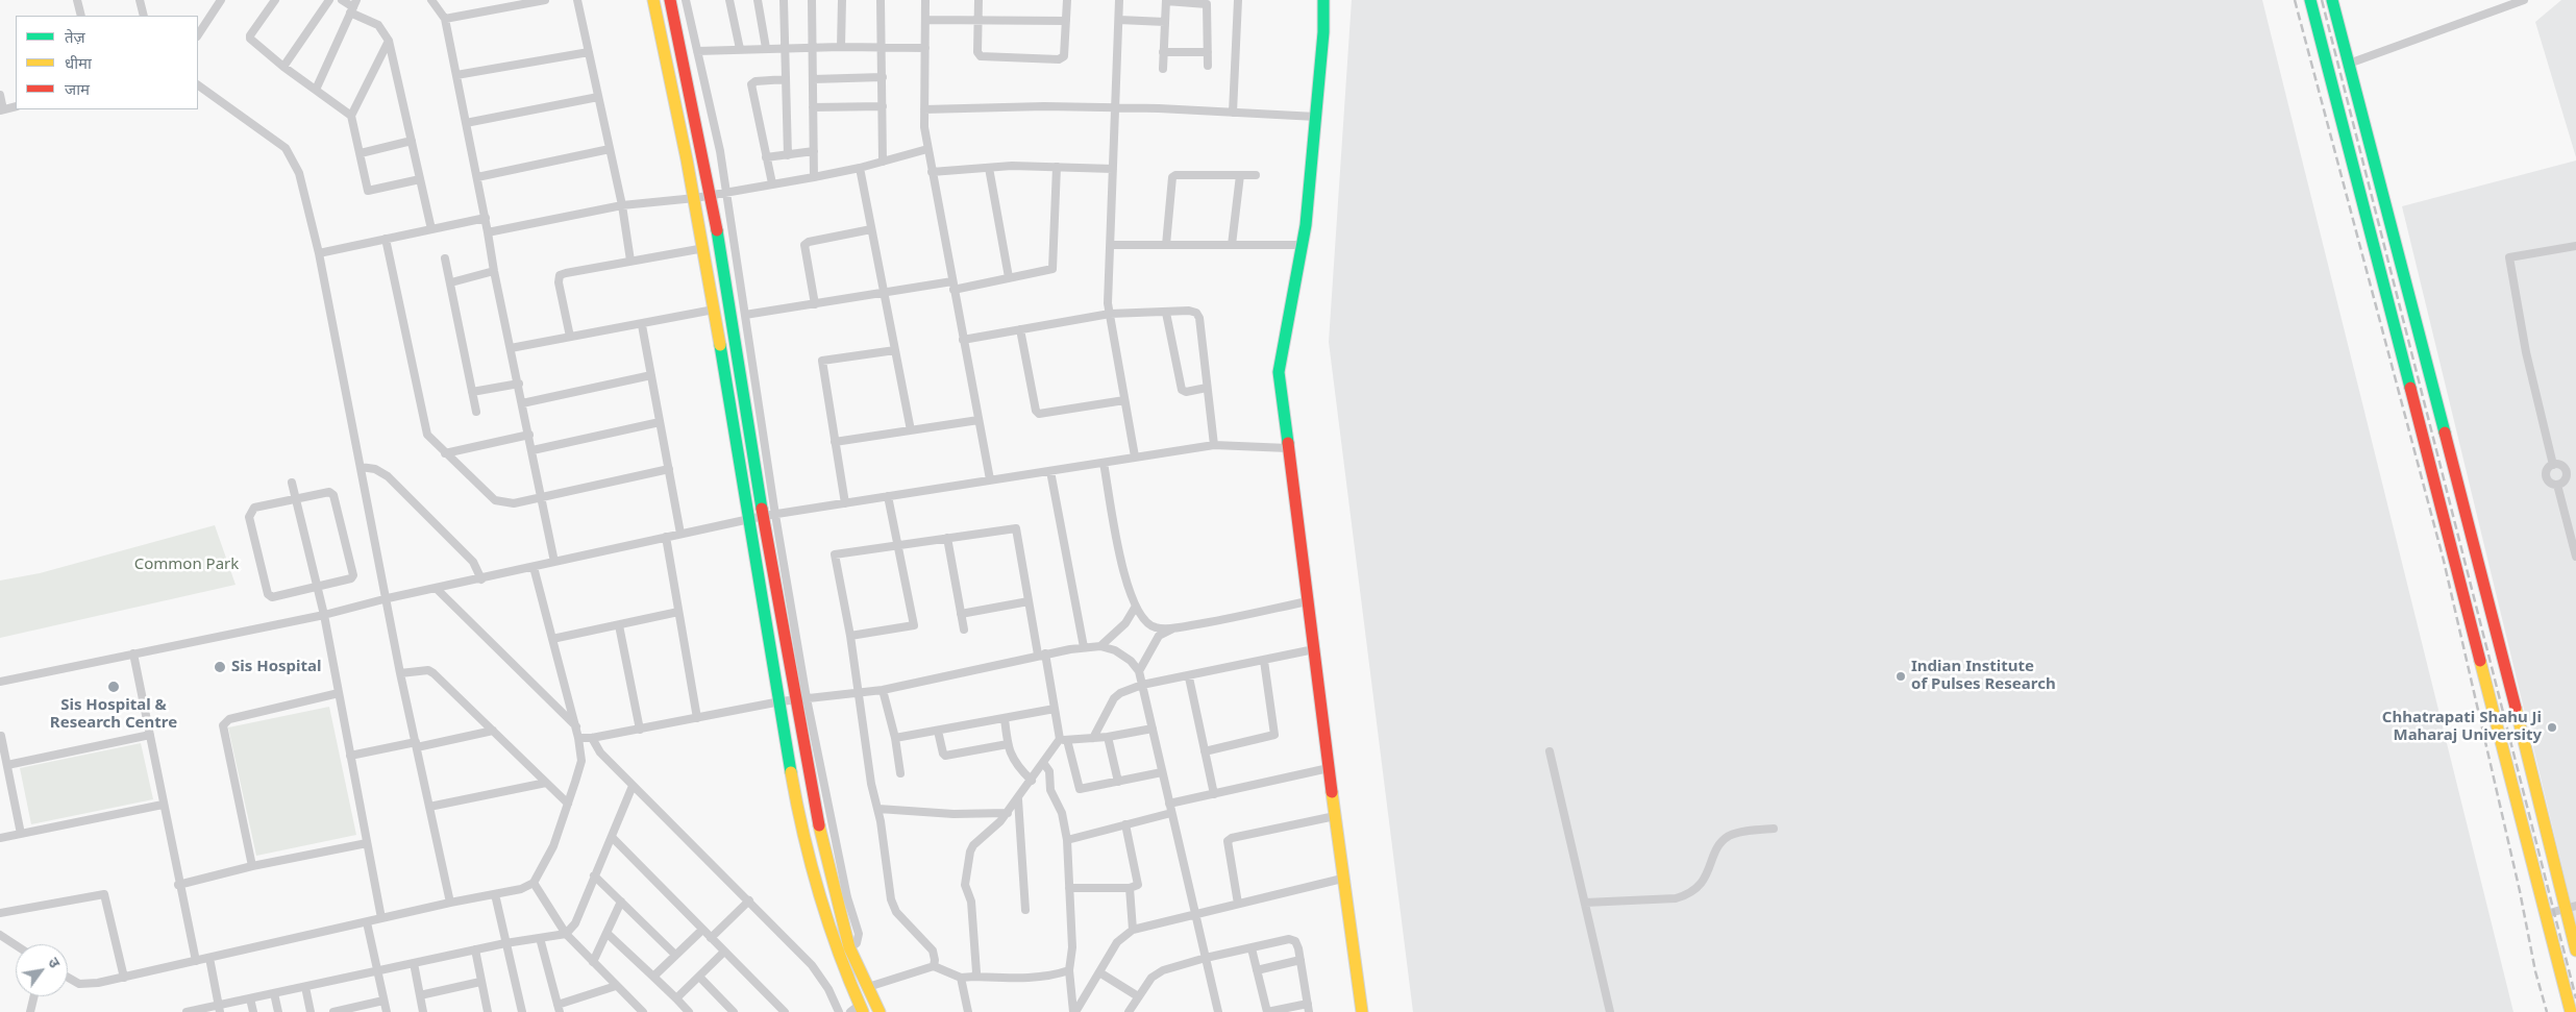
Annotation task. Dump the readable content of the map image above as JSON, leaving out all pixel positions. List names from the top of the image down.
{
  "parks": ["Common Park"],
  "places": [
    "Sis Hospital",
    "Indian Institute of Pulses Research",
    "Sis Hospital & Research Centre",
    "Chhatrapati Shahu Ji Maharaj University"
  ],
  "legend": ["तेज़", "धीमा", "जाम"],
  "north": "top right"
}
